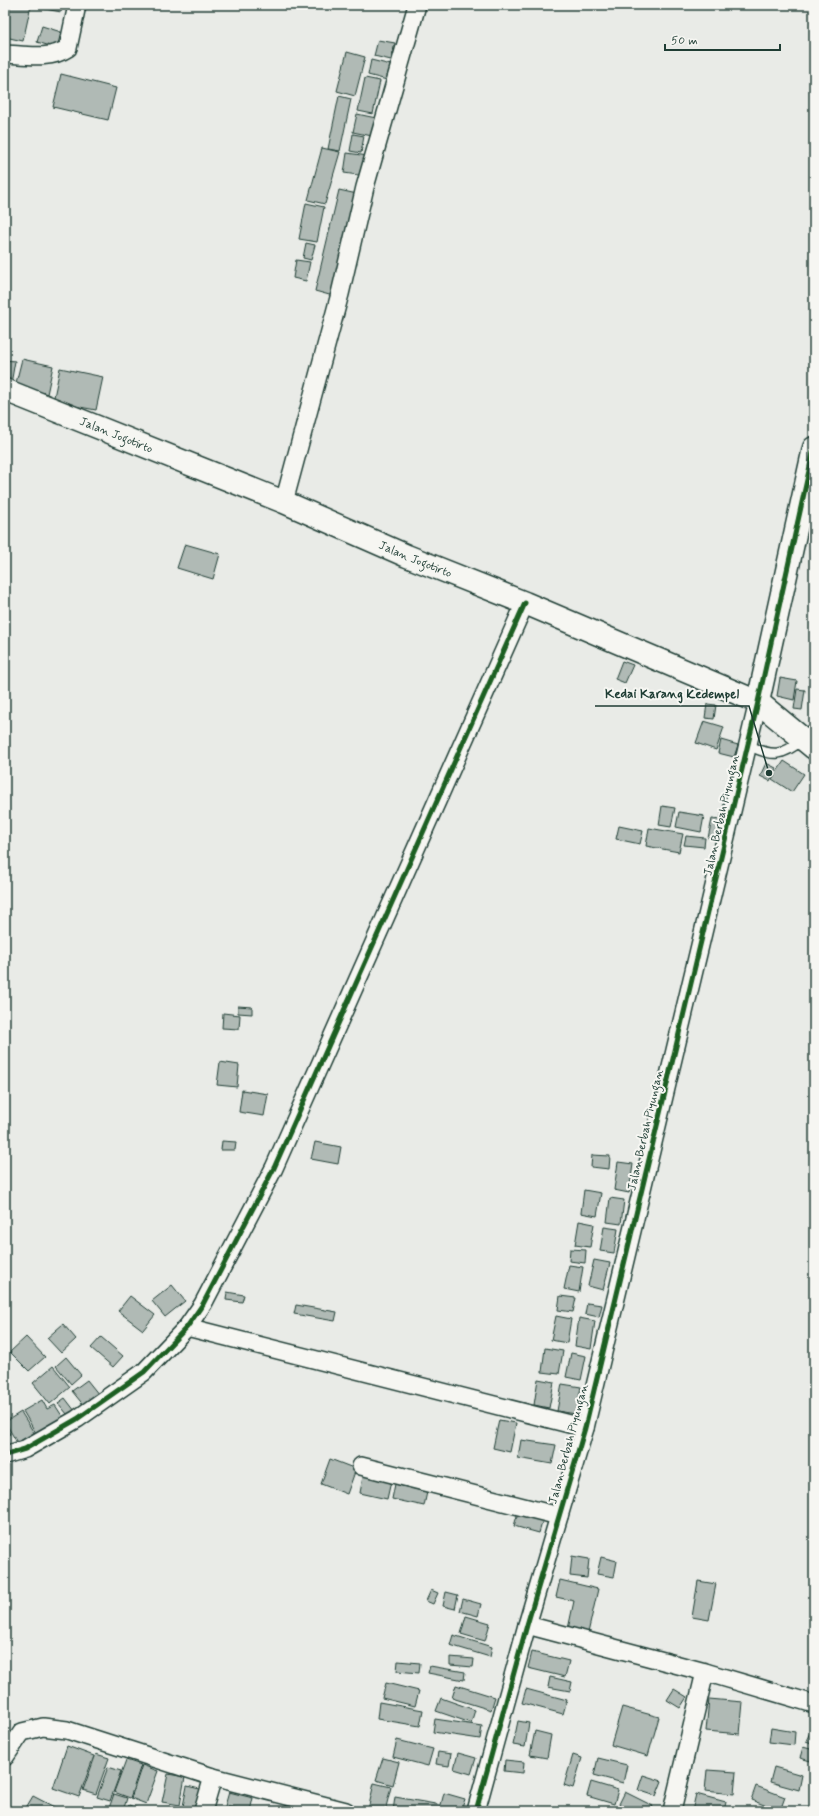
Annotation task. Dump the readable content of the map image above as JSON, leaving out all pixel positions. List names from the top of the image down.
{
  "streets": {
    "street": ["Jalan Jogotirto", "Jalan Berbah Piyungan"]
  },
  "crossings": [
    ["Jalan Jogotirto", "Jalan Berbah Piyungan"]
  ],
  "places": ["Kedai Karang Kedempel"],
  "scale_bar": "50 m"
}
